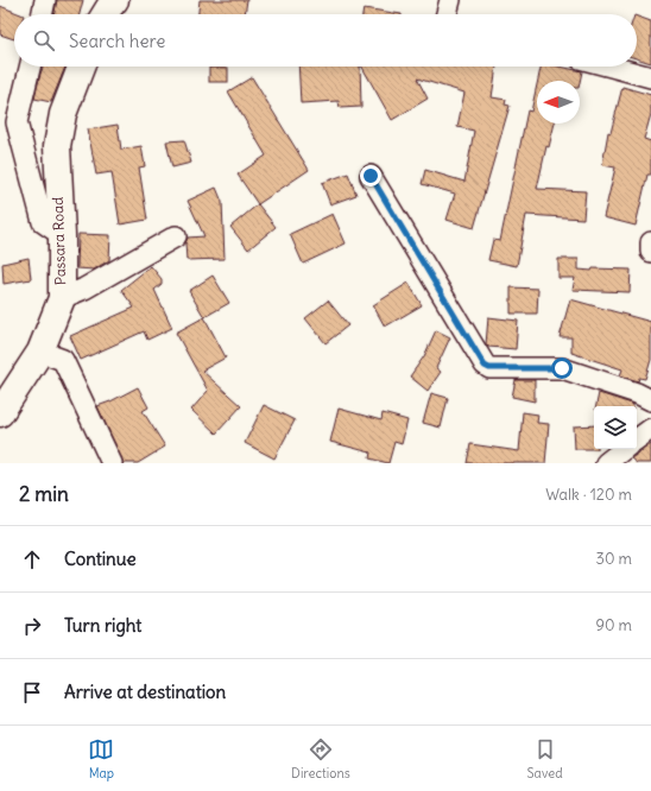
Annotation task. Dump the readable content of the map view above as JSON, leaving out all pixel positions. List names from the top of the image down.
{
  "streets": {
    "highway": ["Passara Road"]
  },
  "north": "left",
  "page": {
    "search": "Search here",
    "heading": ["2 min", "Walk · 120 m"],
    "list": [
      ["Continue", "30 m"],
      ["Turn right", "90 m"],
      "Arrive at destination"
    ],
    "nav": ["Map", "Directions", "Saved"]
  }
}
